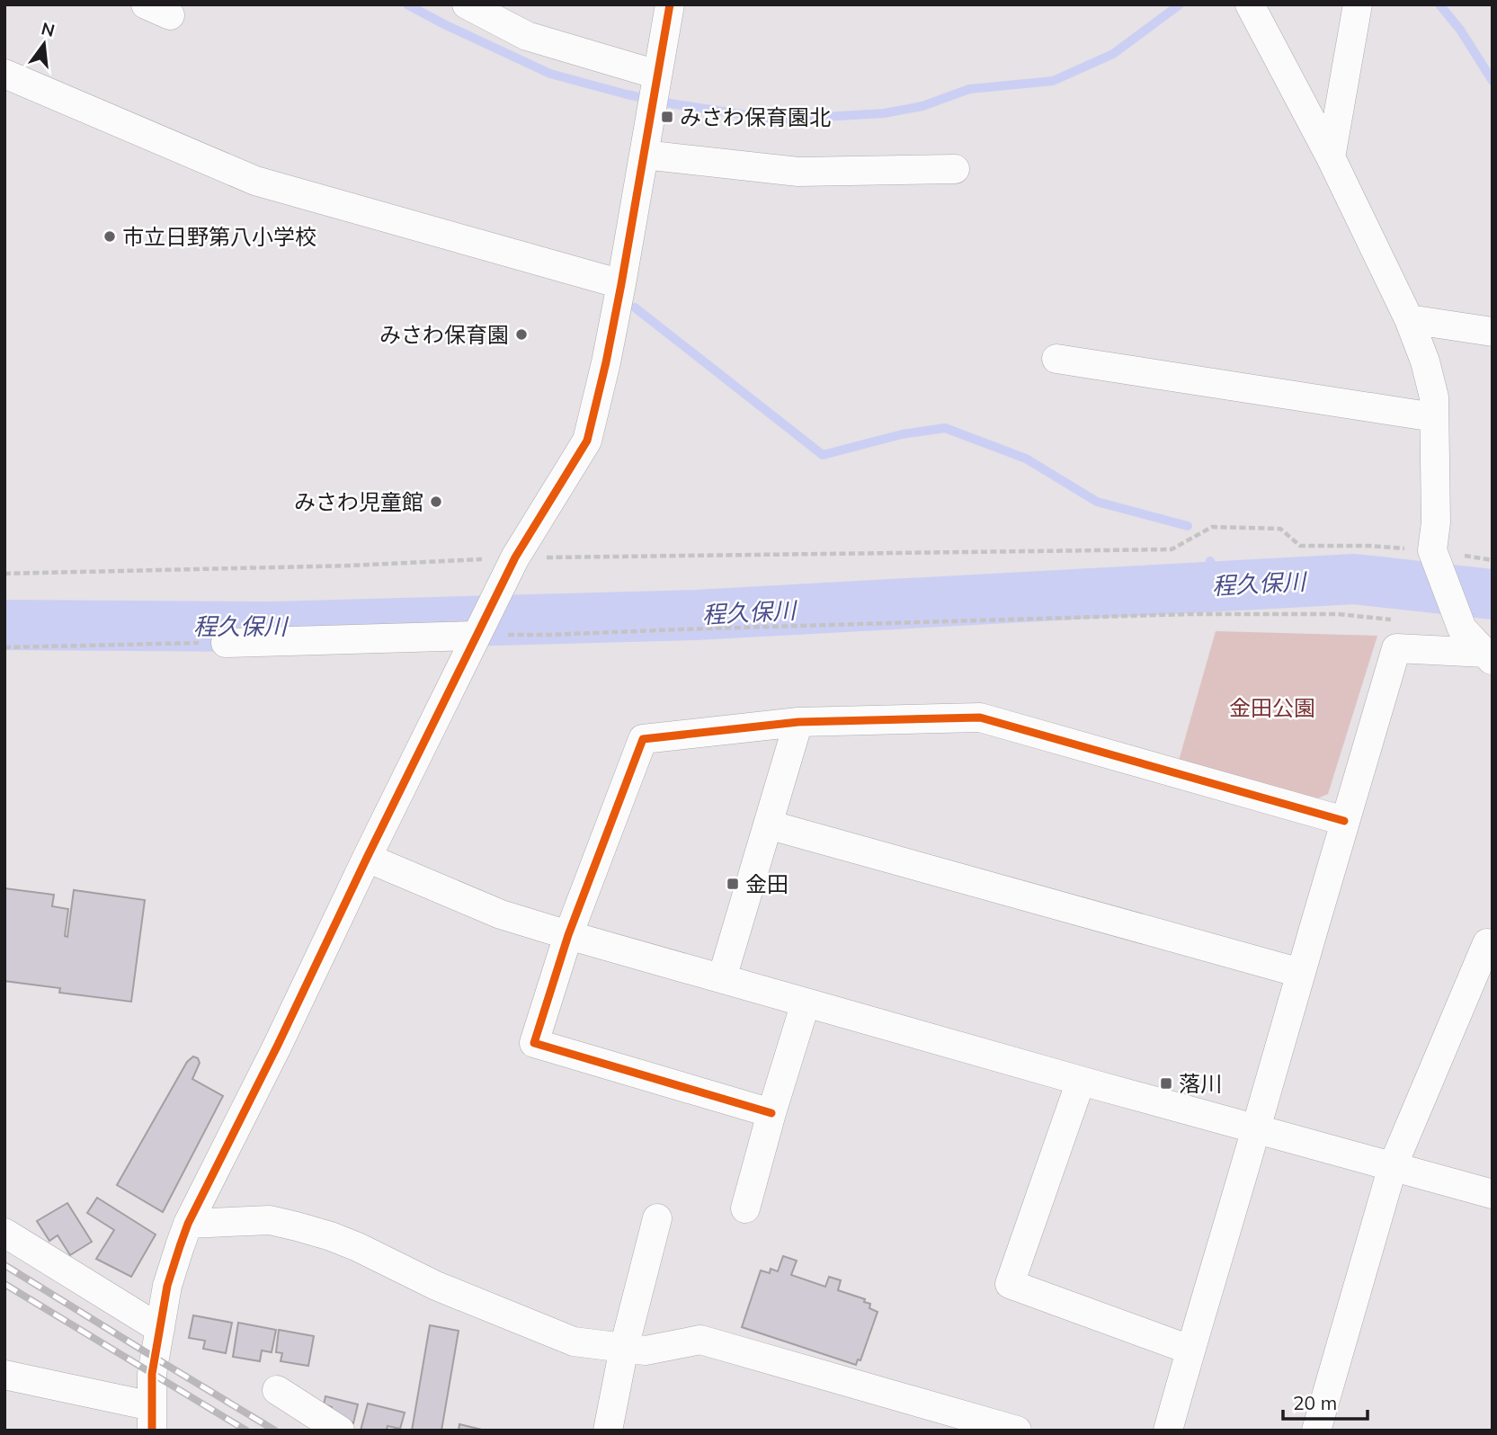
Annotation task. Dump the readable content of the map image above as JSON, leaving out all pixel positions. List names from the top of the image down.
{
  "water": ["程久保川"],
  "parks": ["金田公園"],
  "places": {
    "transit": ["みさわ保育園北", "金田", "落川"],
    "other": ["市立日野第八小学校", "みさわ保育園", "みさわ児童館"]
  },
  "scale_bar": "20 m",
  "north": "top"
}
